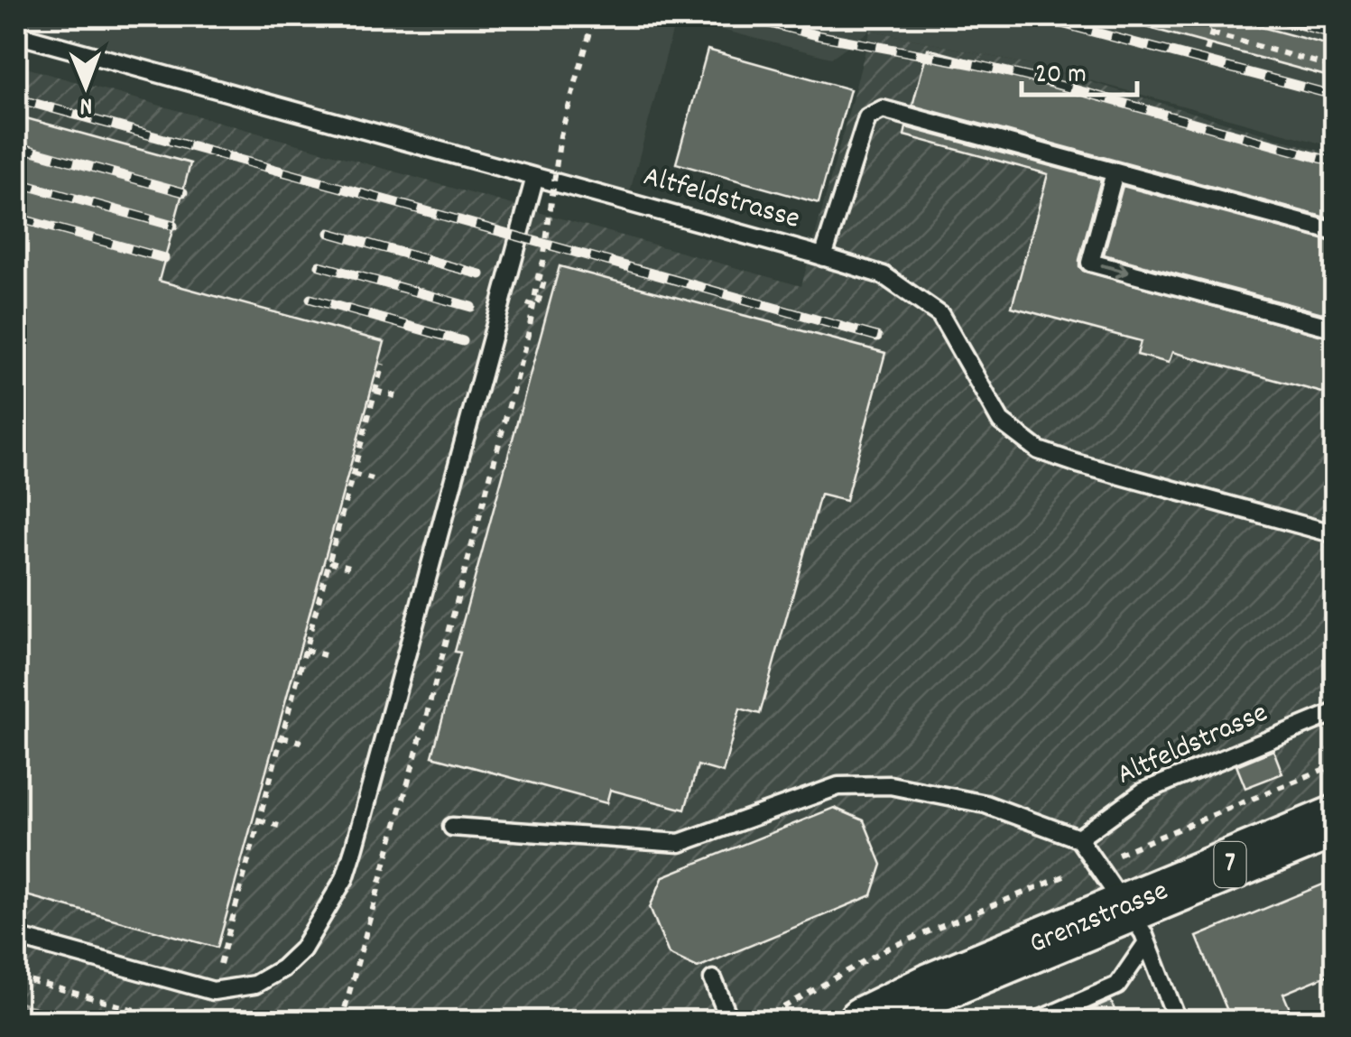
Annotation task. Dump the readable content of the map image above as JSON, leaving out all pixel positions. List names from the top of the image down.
{
  "streets": {
    "main road": ["7", "Grenzstrasse"],
    "lane": ["Altfeldstrasse"]
  },
  "scale_bar": "20 m",
  "north": "bottom"
}
